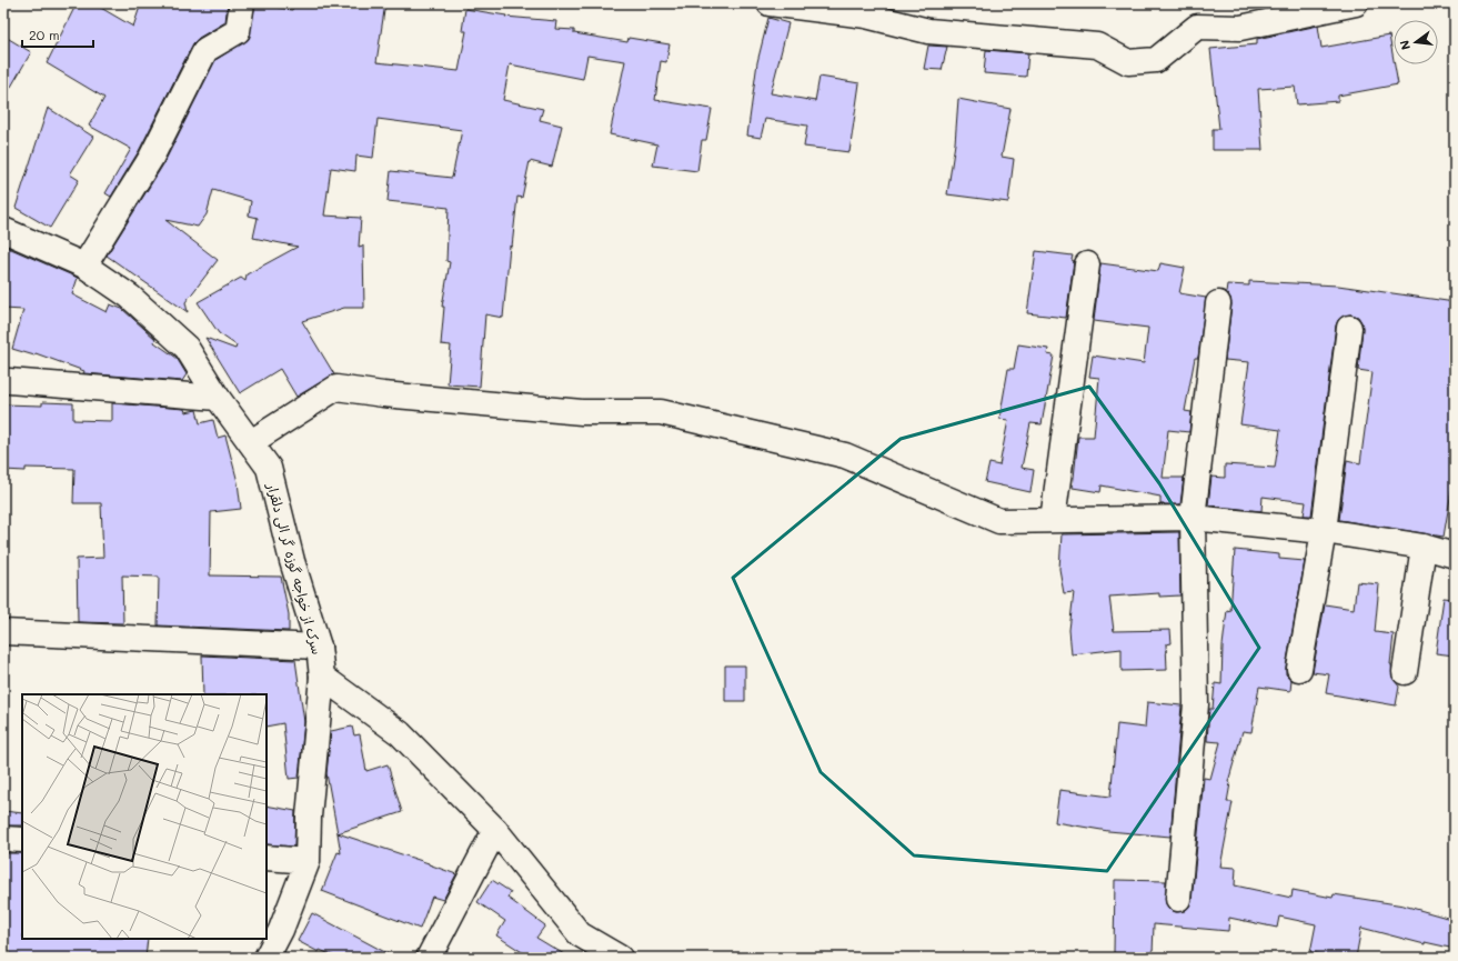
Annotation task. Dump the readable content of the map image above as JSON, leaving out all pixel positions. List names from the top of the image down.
{
  "streets": {
    "street": ["سرک از خواجه گوزه گر الی دلقرار"]
  },
  "scale_bar": "20 m",
  "north": "left"
}
